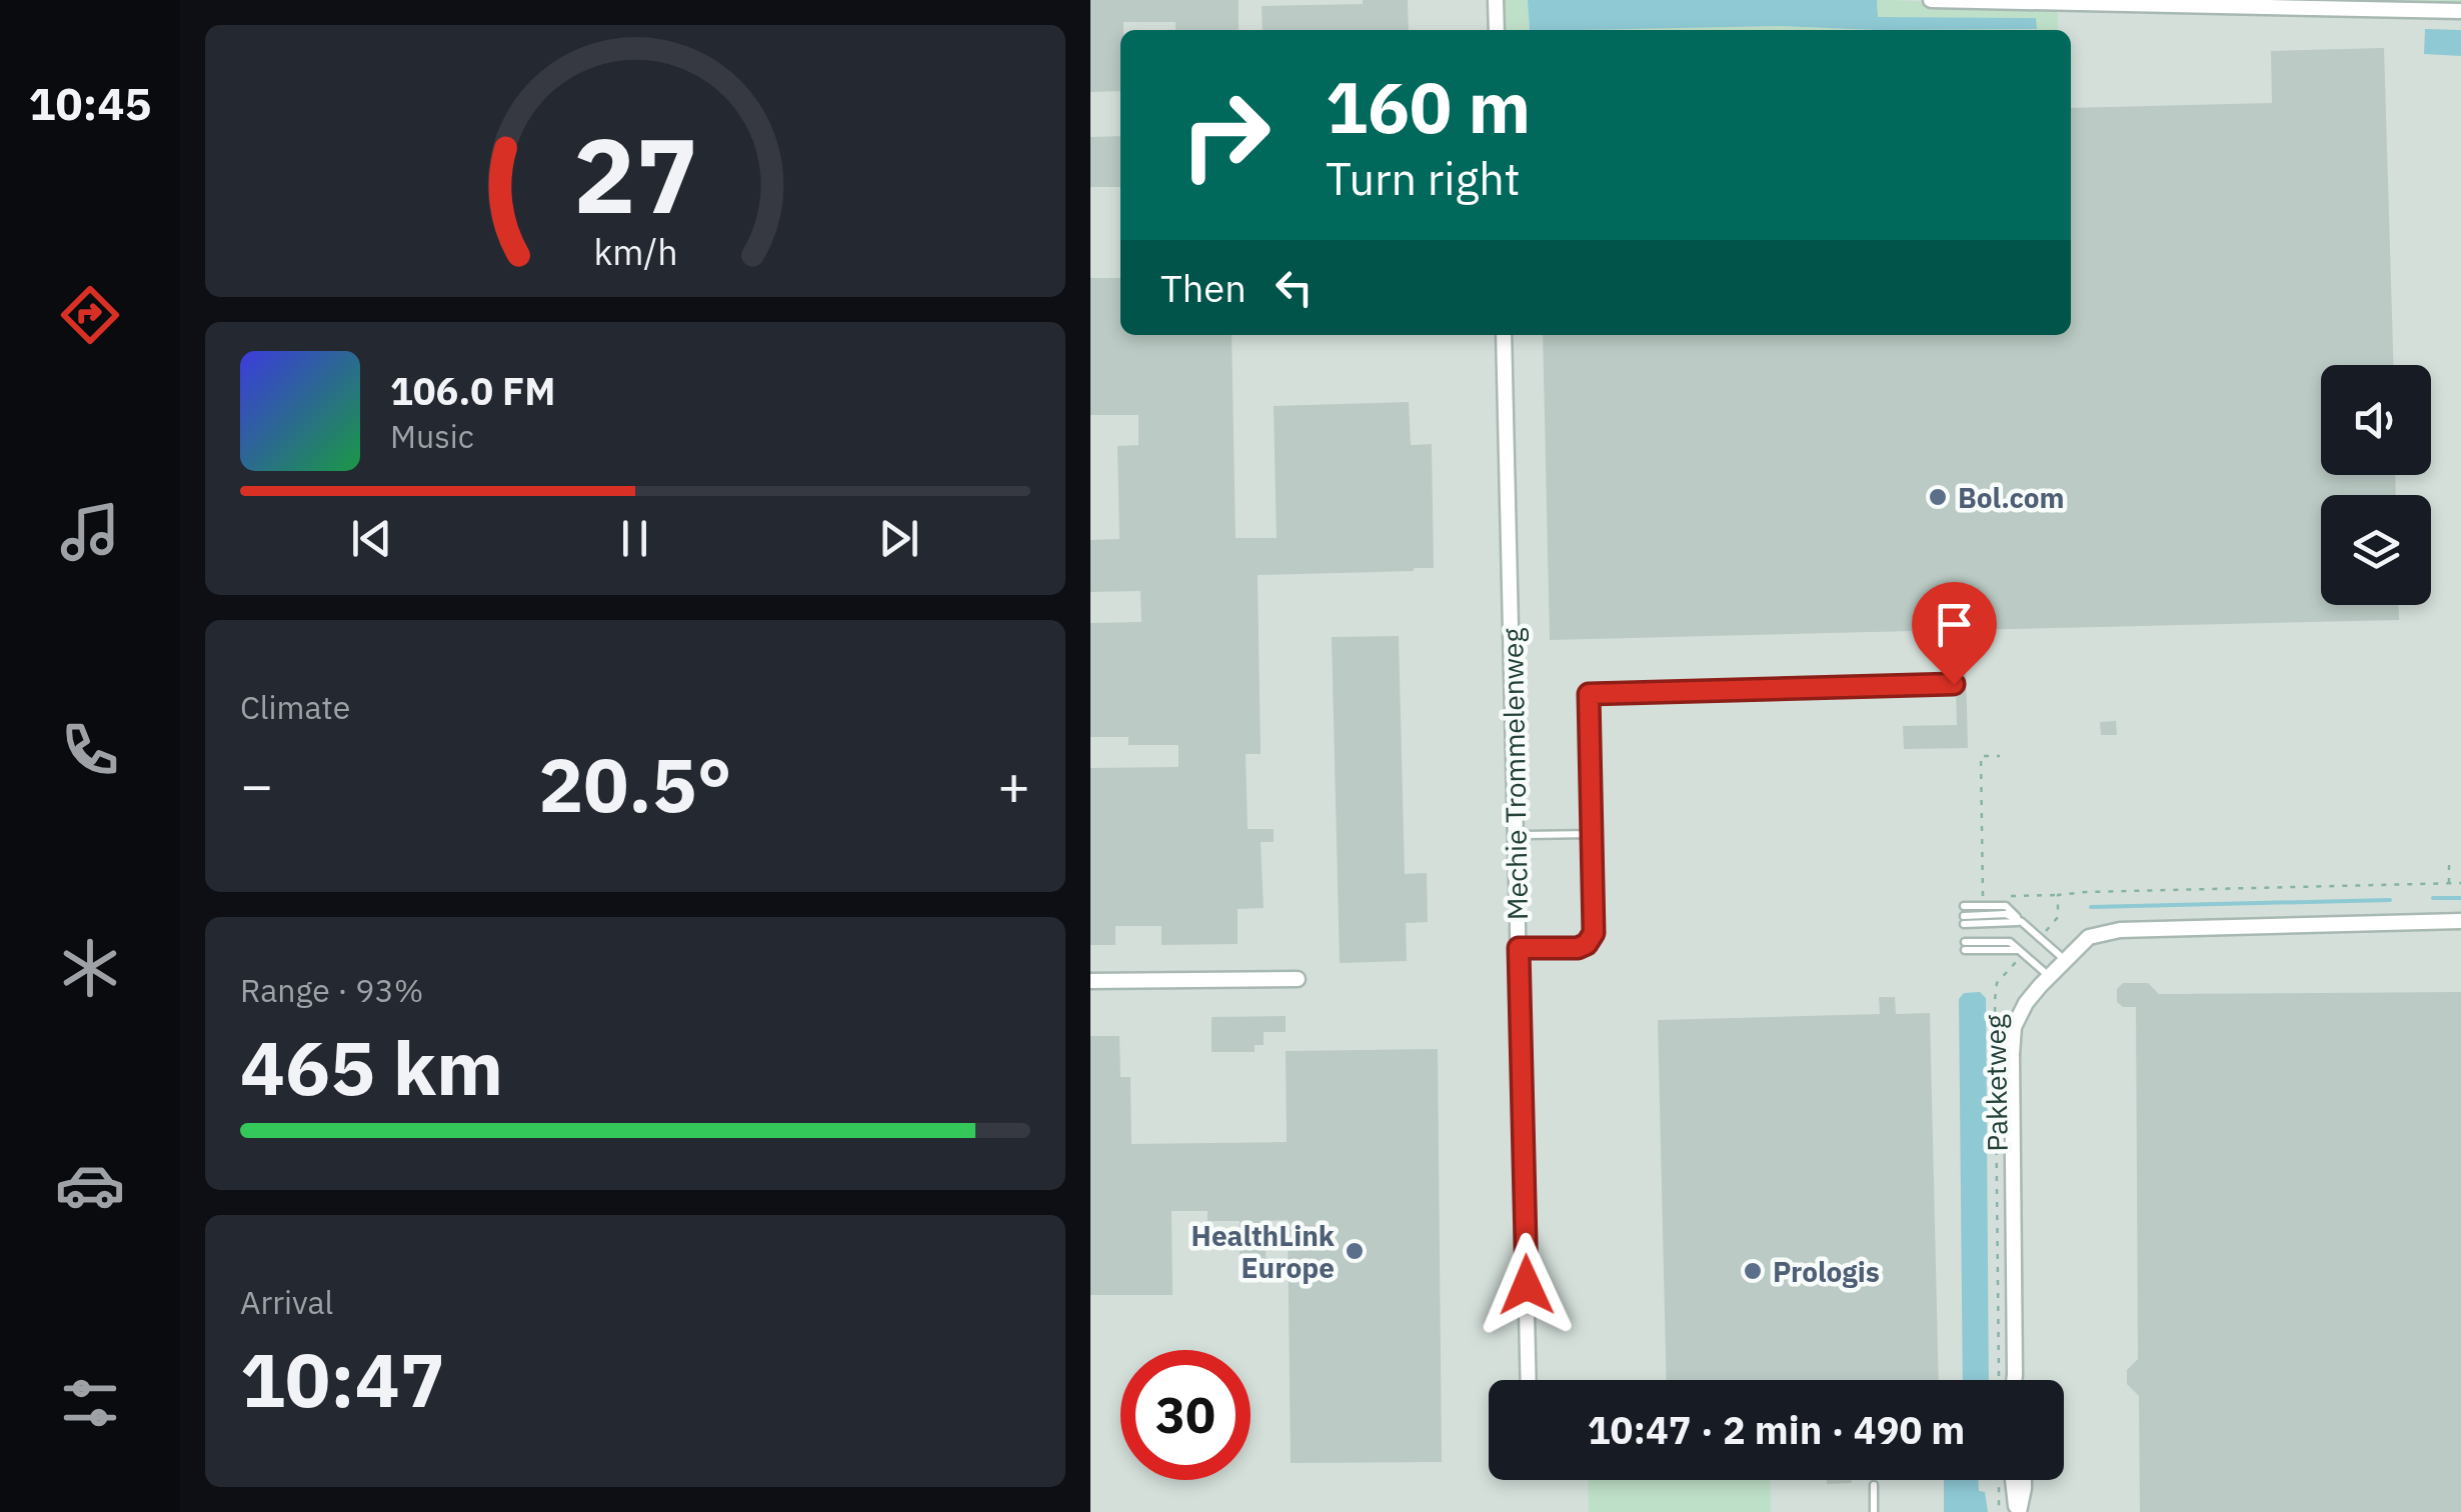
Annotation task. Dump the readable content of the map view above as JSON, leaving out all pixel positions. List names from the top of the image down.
{
  "streets": {
    "street": ["Mechie Trommelenweg", "Pakketweg"]
  },
  "places": ["Bol.com", "HealthLink Europe", "Prologis"],
  "page": {
    "tabs": "10:45",
    "turn": ["160 m", "Turn right"],
    "then": "Then",
    "song": ["106.0 FM", "Music"],
    "tile": [
      "Climate",
      ["Range · 93%", "465 km"],
      ["Arrival", "10:47"]
    ],
    "heat": ["−", "20.5°", "+"],
    "limit": "30",
    "trip": "10:47 · 2 min · 490 m",
    "gauge": ["27", "km/h"]
  }
}
